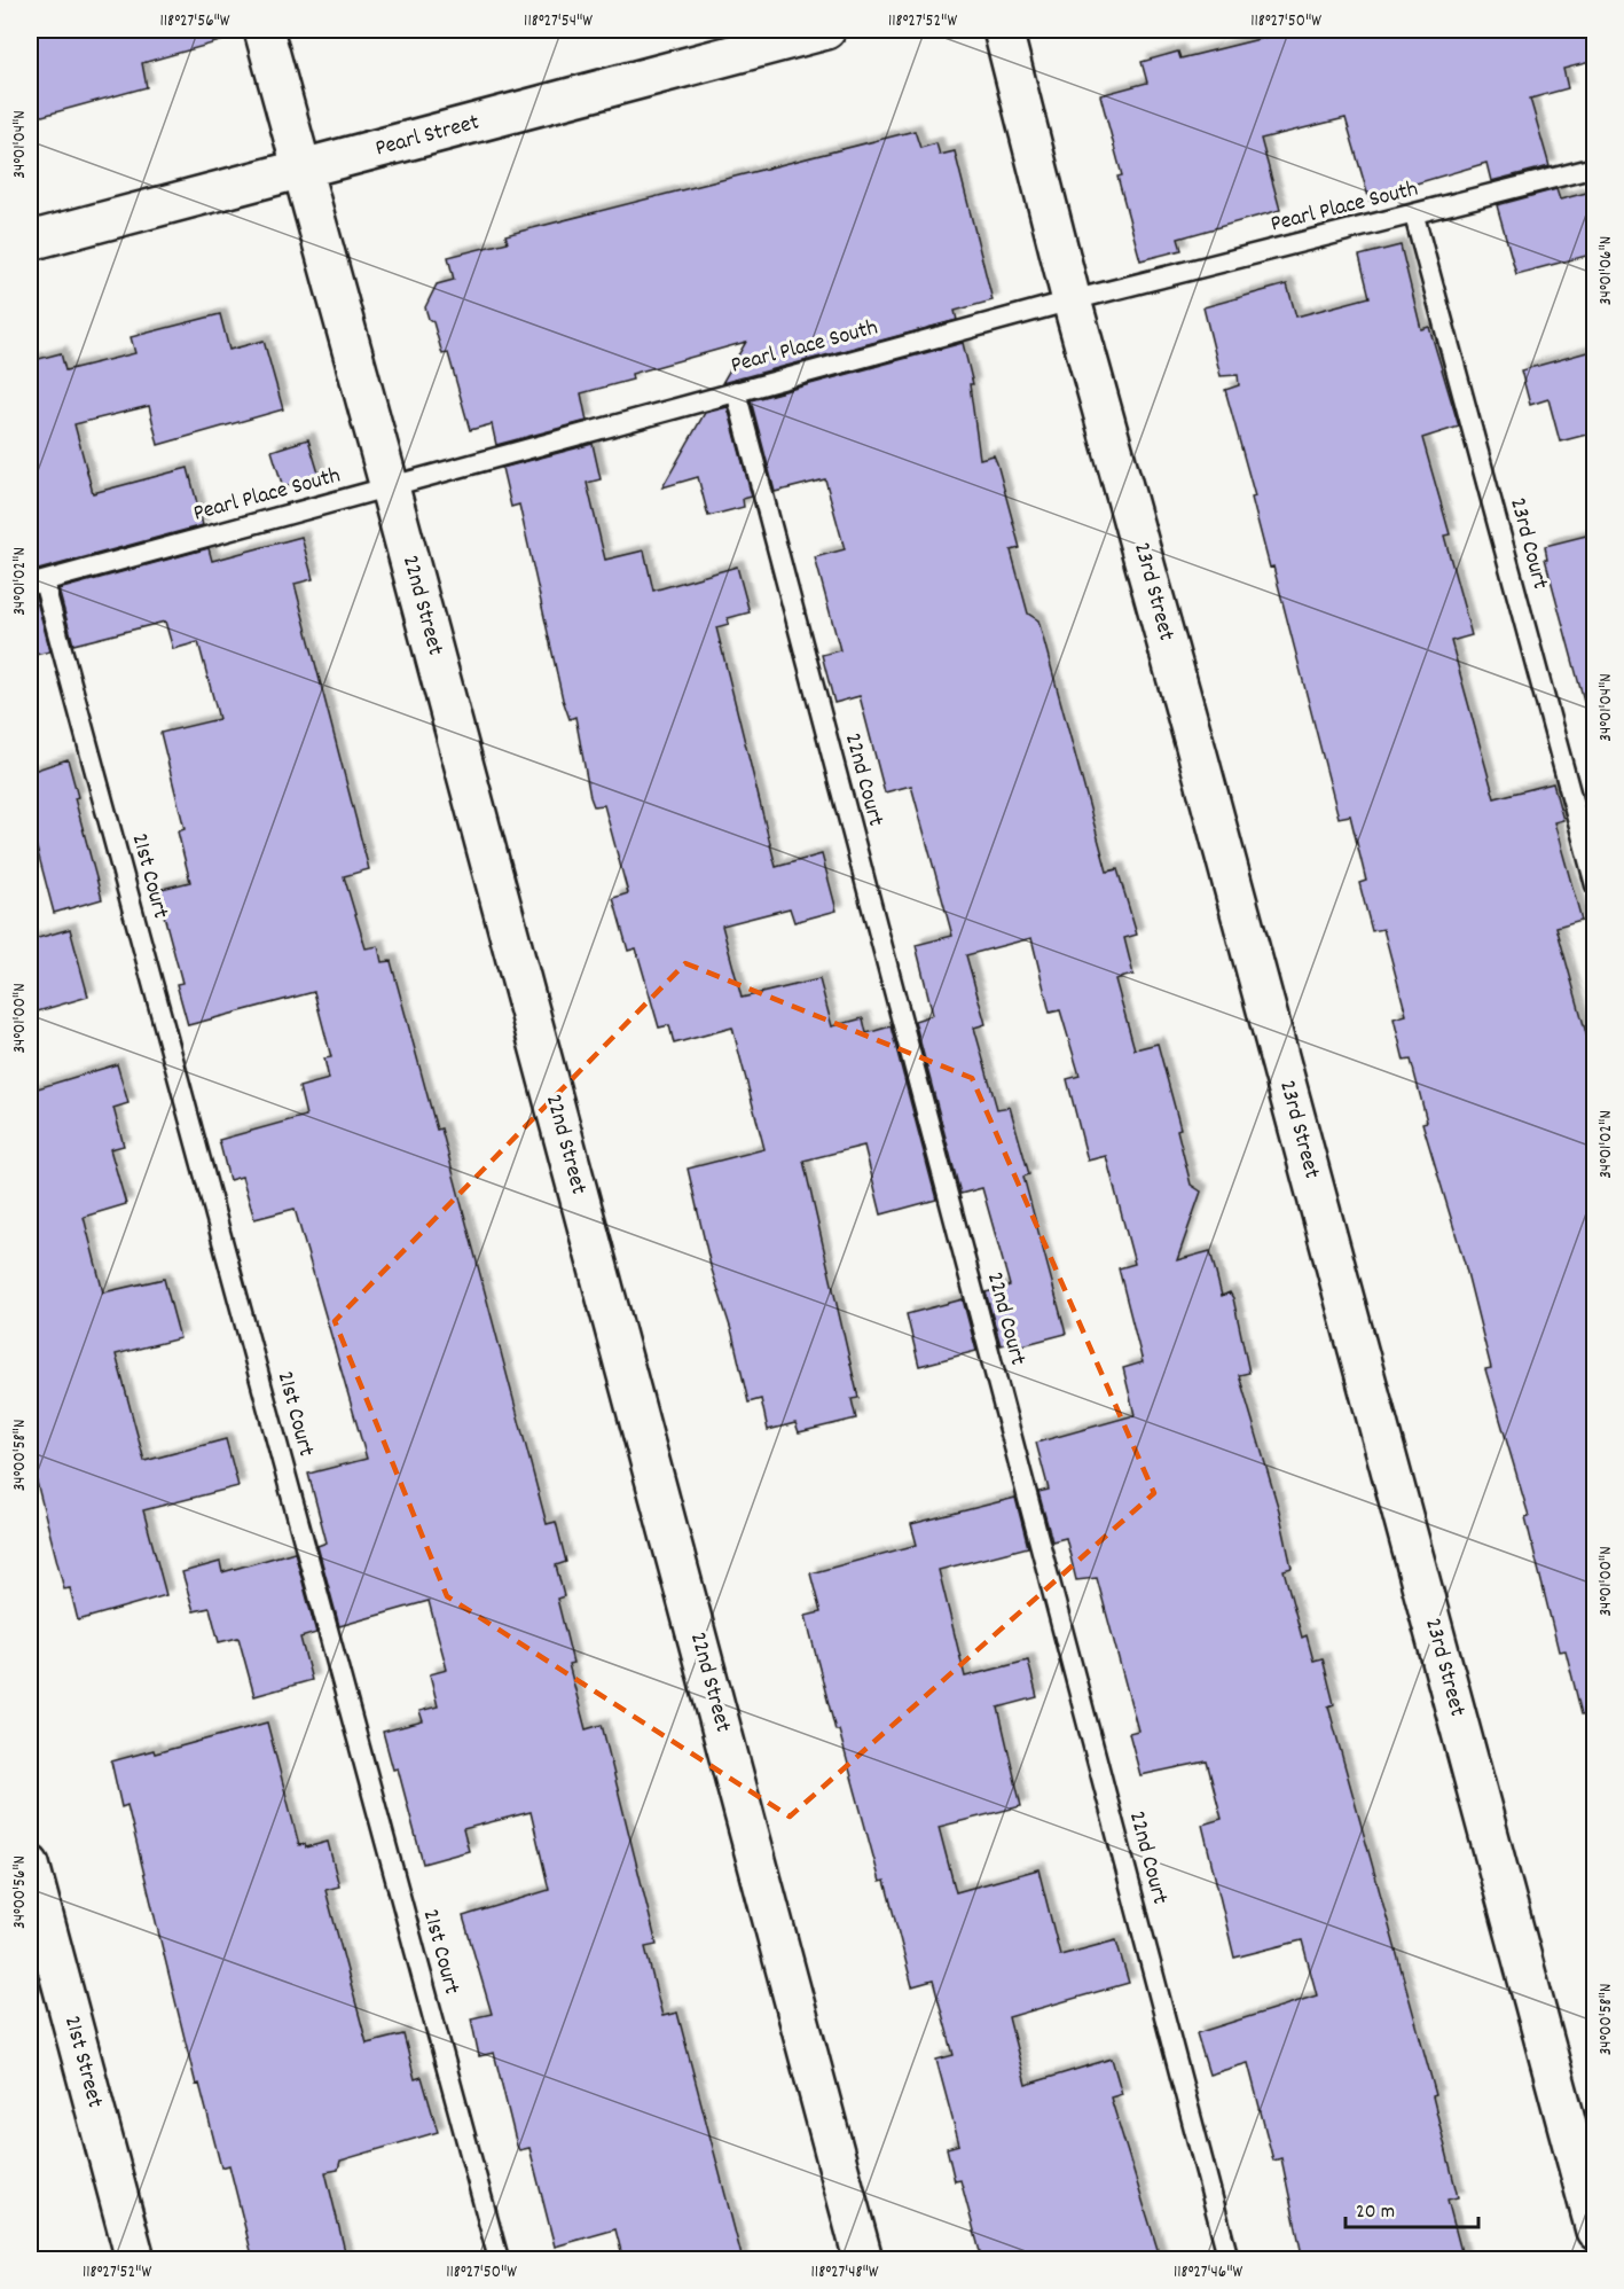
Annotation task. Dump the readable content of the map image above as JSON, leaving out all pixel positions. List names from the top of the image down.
{
  "streets": {
    "street": [
      "Pearl Street",
      "23rd Street",
      "22nd Street",
      "21st Street"
    ],
    "lane": [
      "Pearl Place South",
      "23rd Court",
      "22nd Court",
      "21st Court"
    ]
  },
  "crossings": [
    ["Pearl Street", "22nd Street"],
    ["Pearl Place South", "23rd Court"],
    ["Pearl Place South", "23rd Street"],
    ["Pearl Place South", "22nd Street"],
    ["Pearl Place South", "22nd Court"],
    ["Pearl Place South", "21st Court"]
  ],
  "scale_bar": "20 m",
  "coordinates": [
    "118°27'56\"W",
    "118°27'54\"W",
    "118°27'52\"W",
    "118°27'50\"W",
    "34°01'04\"N",
    "34°01'06\"N",
    "34°01'02\"N",
    "34°01'00\"N",
    "34°00'58\"N",
    "34°00'56\"N",
    "118°27'48\"W",
    "118°27'46\"W"
  ]
}
